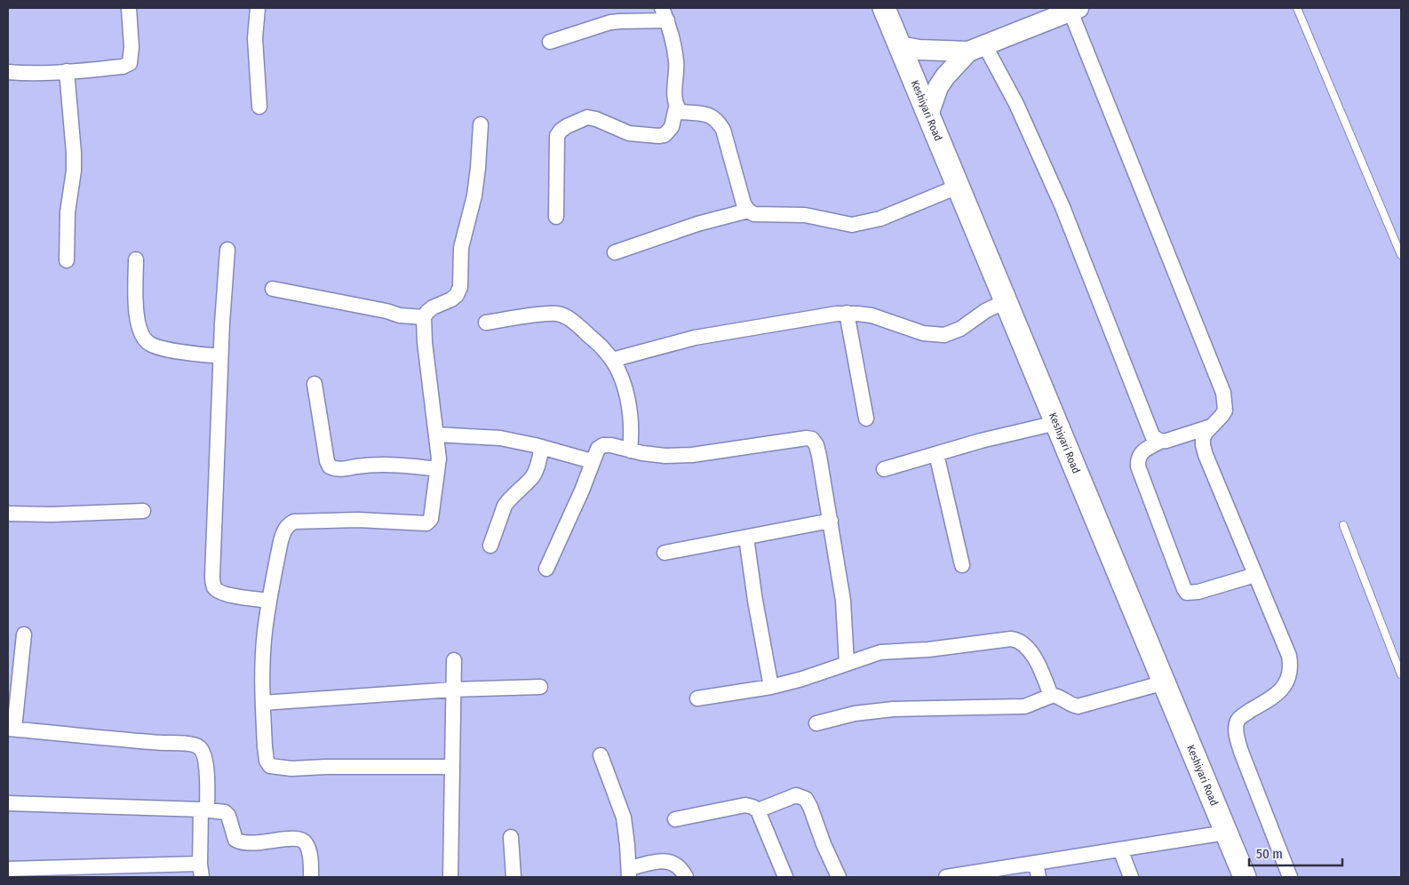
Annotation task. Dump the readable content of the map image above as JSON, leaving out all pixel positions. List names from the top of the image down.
{
  "streets": {
    "main road": ["Keshiyari Road"]
  },
  "scale_bar": "50 m"
}
